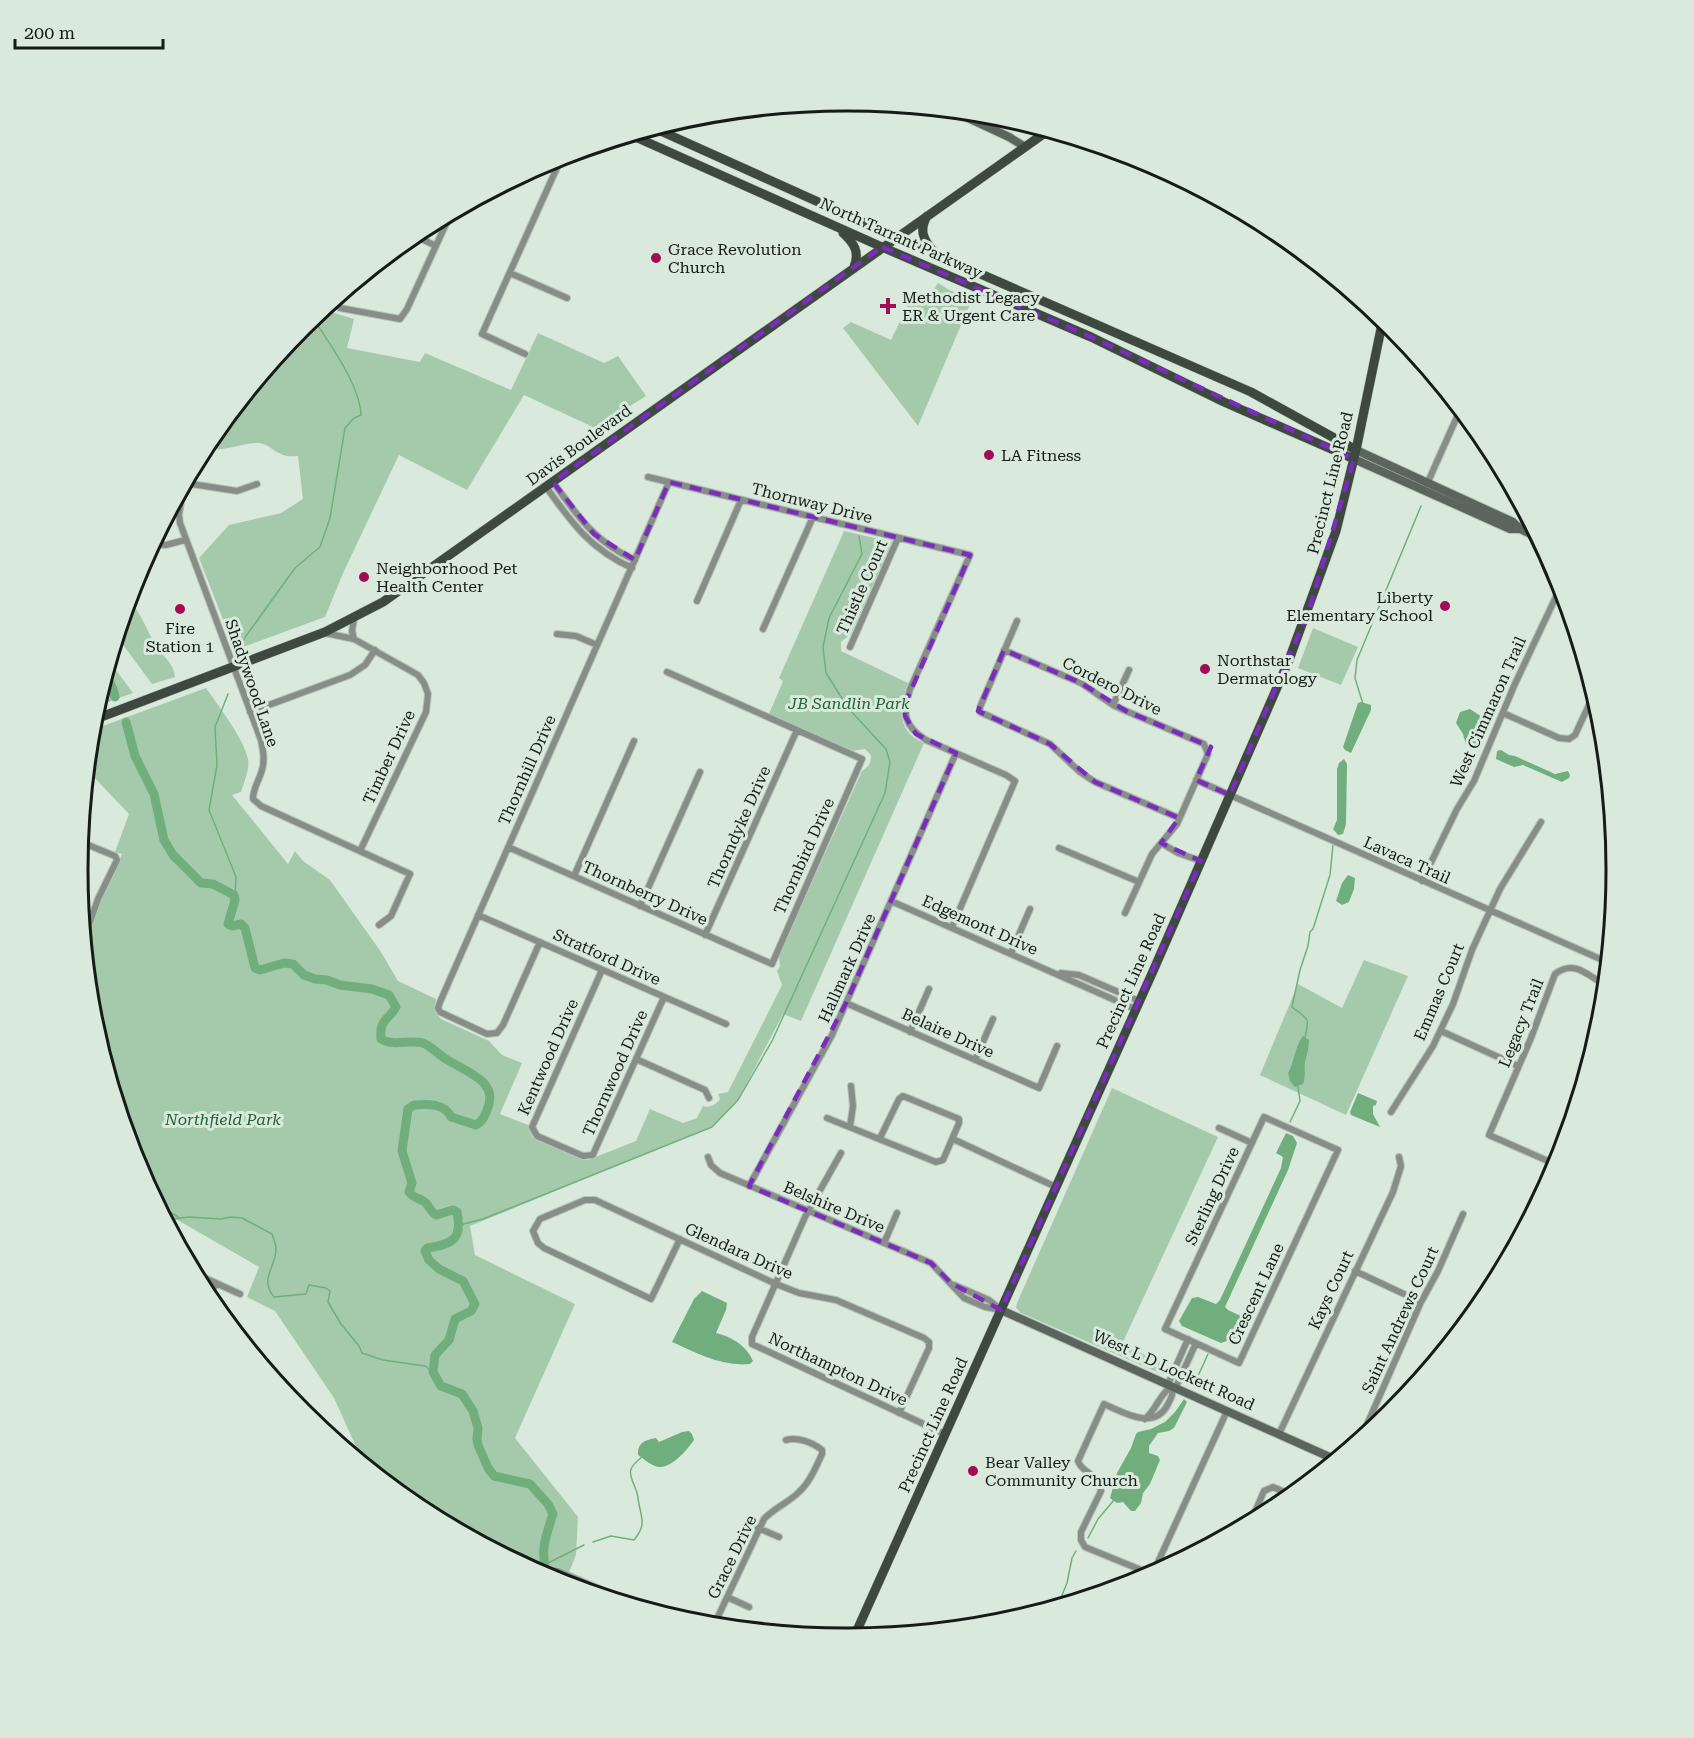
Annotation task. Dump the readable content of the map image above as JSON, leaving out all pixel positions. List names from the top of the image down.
{
  "streets": {
    "main road": [
      "North Tarrant Parkway",
      "Davis Boulevard",
      "Precinct Line Road",
      "West L D Lockett Road"
    ],
    "street": [
      "Thornway Drive",
      "Thistle Court",
      "Shadywood Lane",
      "Cordero Drive",
      "West Cimmaron Trail",
      "Timber Drive",
      "Thornhill Drive",
      "Thorndyke Drive",
      "Thornbird Drive",
      "Lavaca Trail",
      "Thornberry Drive",
      "Edgemont Drive",
      "Stratford Drive",
      "Hallmark Drive",
      "Emmas Court",
      "Legacy Trail",
      "Belaire Drive",
      "Kentwood Drive",
      "Thornwood Drive",
      "Sterling Drive",
      "Belshire Drive",
      "Glendara Drive",
      "Kays Court",
      "Crescent Lane",
      "Saint Andrews Court",
      "Northampton Drive",
      "Grace Drive"
    ]
  },
  "crossings": [
    ["North Tarrant Parkway", "Davis Boulevard"],
    ["North Tarrant Parkway", "Precinct Line Road"],
    ["Davis Boulevard", "Shadywood Lane"],
    ["Davis Boulevard", "Timber Drive"],
    ["Precinct Line Road", "Lavaca Trail"],
    ["Precinct Line Road", "Edgemont Drive"],
    ["Precinct Line Road", "Belshire Drive"],
    ["Precinct Line Road", "Northampton Drive"],
    ["Precinct Line Road", "West L D Lockett Road"],
    ["Thornway Drive", "Thistle Court"],
    ["Thornway Drive", "Thornhill Drive"],
    ["Thornway Drive", "Hallmark Drive"],
    ["Shadywood Lane", "Timber Drive"],
    ["Cordero Drive", "Lavaca Trail"],
    ["West Cimmaron Trail", "Lavaca Trail"],
    ["Thornhill Drive", "Thornberry Drive"],
    ["Thornhill Drive", "Stratford Drive"],
    ["Thorndyke Drive", "Thornbird Drive"],
    ["Thorndyke Drive", "Thornberry Drive"],
    ["Thornbird Drive", "Thornberry Drive"],
    ["Lavaca Trail", "Emmas Court"],
    ["Edgemont Drive", "Hallmark Drive"],
    ["Stratford Drive", "Kentwood Drive"],
    ["Stratford Drive", "Thornwood Drive"],
    ["Hallmark Drive", "Belaire Drive"],
    ["Hallmark Drive", "Belshire Drive"],
    ["Kentwood Drive", "Thornwood Drive"],
    ["Sterling Drive", "Crescent Lane"],
    ["Belshire Drive", "West L D Lockett Road"],
    ["Glendara Drive", "Northampton Drive"],
    ["Kays Court", "West L D Lockett Road"]
  ],
  "parks": ["JB Sandlin Park", "Northfield Park"],
  "places": {
    "other": [
      "Grace Revolution Church",
      "LA Fitness",
      "Neighborhood Pet Health Center",
      "Liberty Elementary School",
      "Fire Station 1",
      "Northstar Dermatology",
      "Bear Valley Community Church"
    ],
    "health": ["Methodist Legacy ER & Urgent Care"]
  },
  "scale_bar": "200 m"
}
